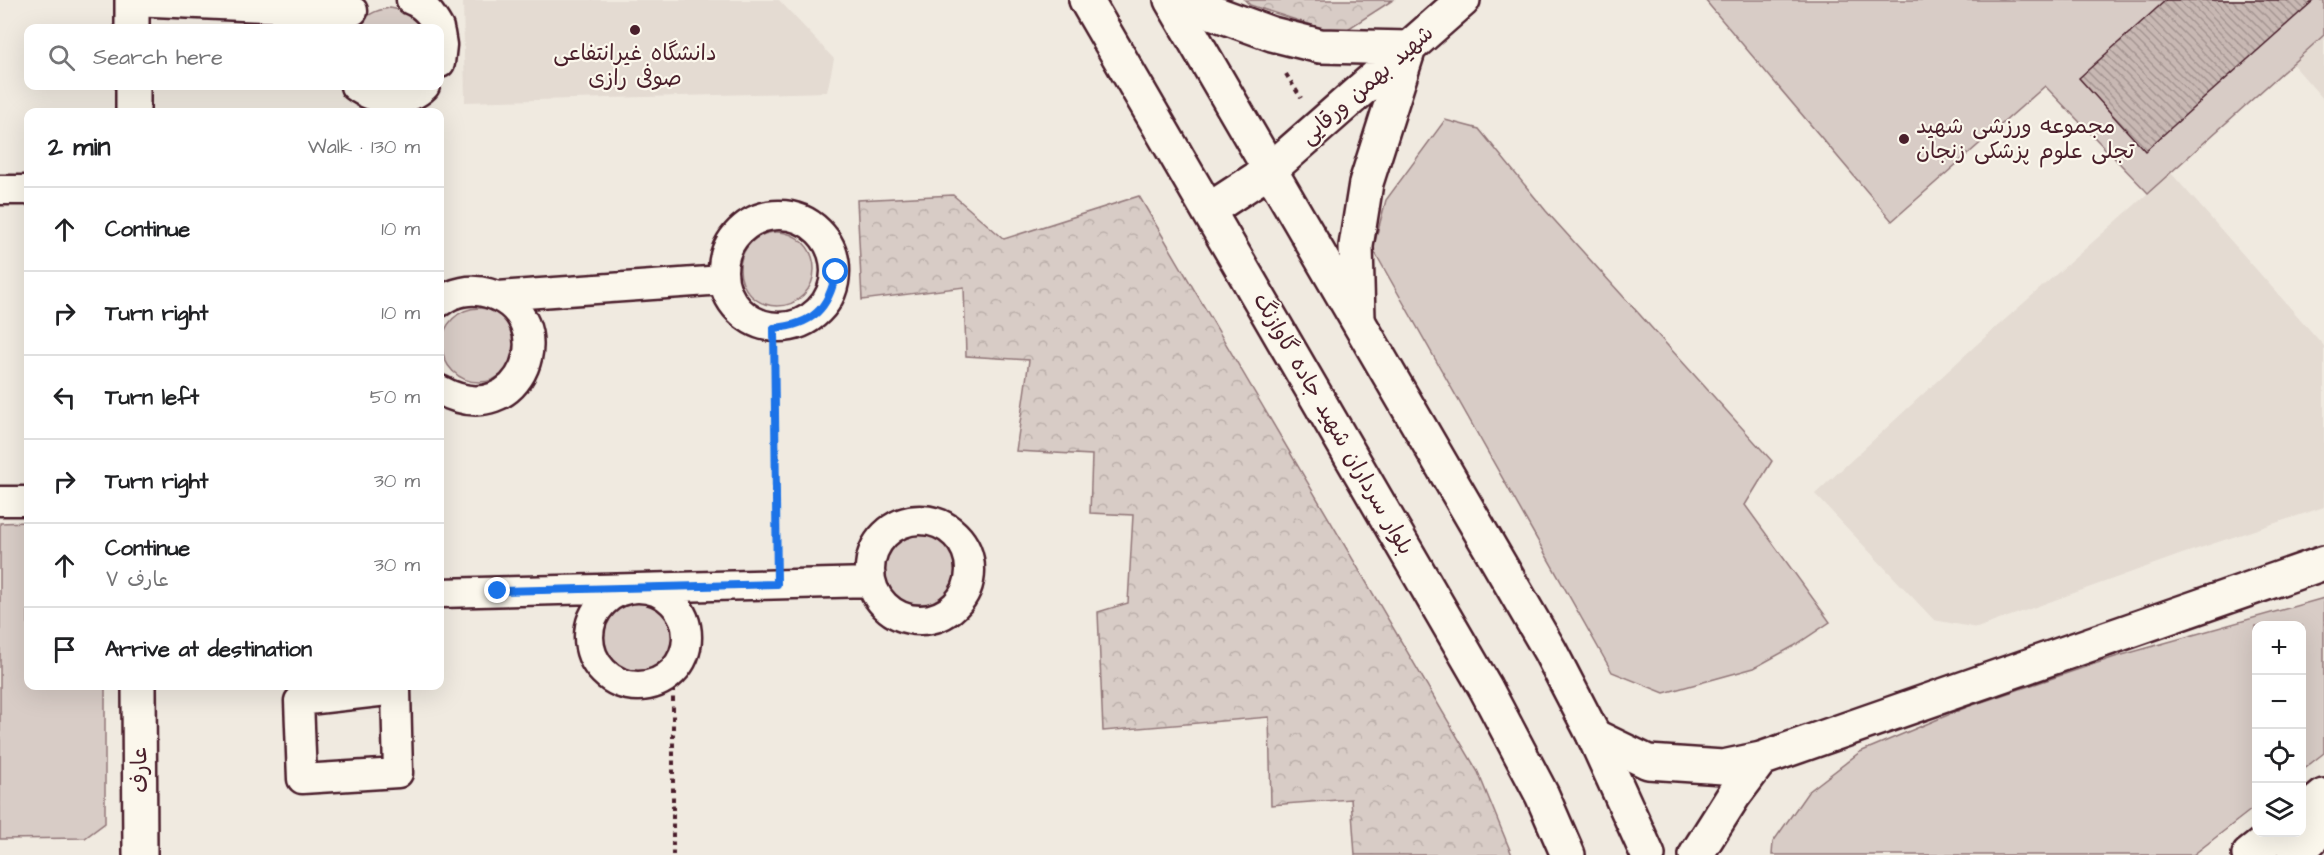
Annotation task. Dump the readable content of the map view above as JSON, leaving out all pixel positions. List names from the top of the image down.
{
  "streets": {
    "main road": ["شهید بهمن ورقایی", "بلوار سرداران شهید جاده گاوازنگ", "عارف"]
  },
  "crossings": [
    ["شهید بهمن ورقایی", "بلوار سرداران شهید جاده گاوازنگ"]
  ],
  "places": ["دانشگاه غیرانتفاعی صوفی رازی", "مجموعه ورزشی شهید تجلی علوم پزشکی زنجان"],
  "page": {
    "search": "Search here",
    "heading": ["2 min", "Walk · 130 m"],
    "list": [
      ["Continue", "10 m"],
      ["Turn right", "10 m"],
      ["Turn left", "50 m"],
      ["Turn right", "30 m"],
      ["Continue", "عارف ۷", "30 m"],
      "Arrive at destination"
    ],
    "map_buttons": ["+", "−"]
  }
}
